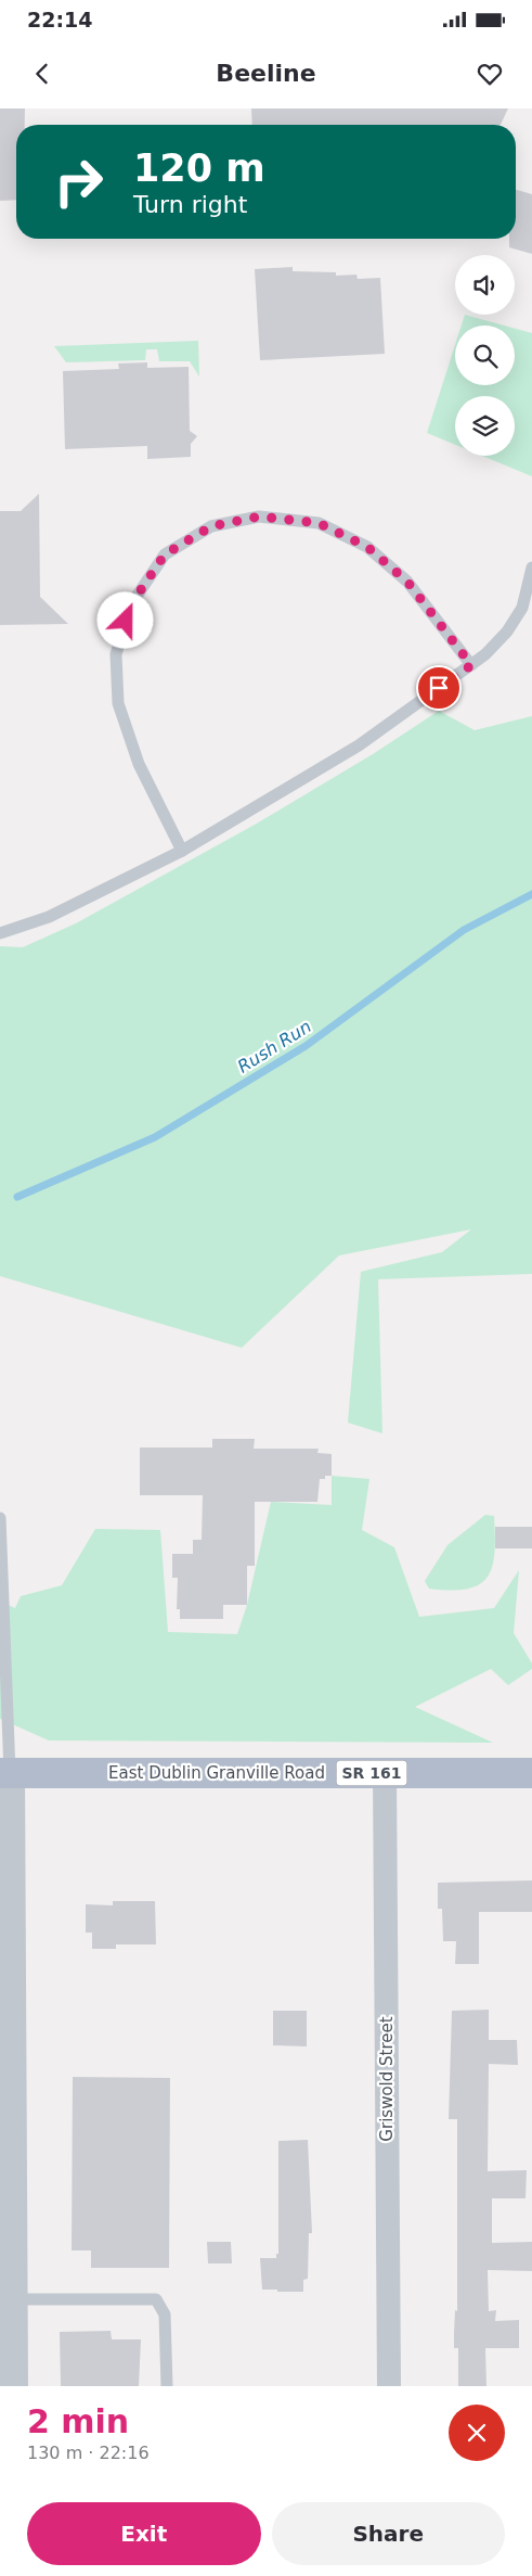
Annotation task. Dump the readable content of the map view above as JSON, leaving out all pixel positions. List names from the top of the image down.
{
  "streets": {
    "main road": ["East Dublin Granville Road", "SR 161"],
    "street": ["Griswold Street"]
  },
  "crossings": [
    ["East Dublin Granville Road", "Griswold Street"]
  ],
  "water": ["Rush Run"],
  "page": {
    "status": "22:14",
    "header": "Beeline",
    "turn": ["120 m", "Turn right"],
    "heading": ["2 min", "130 m · 22:16"],
    "buttons": ["Exit", "Share"]
  }
}
